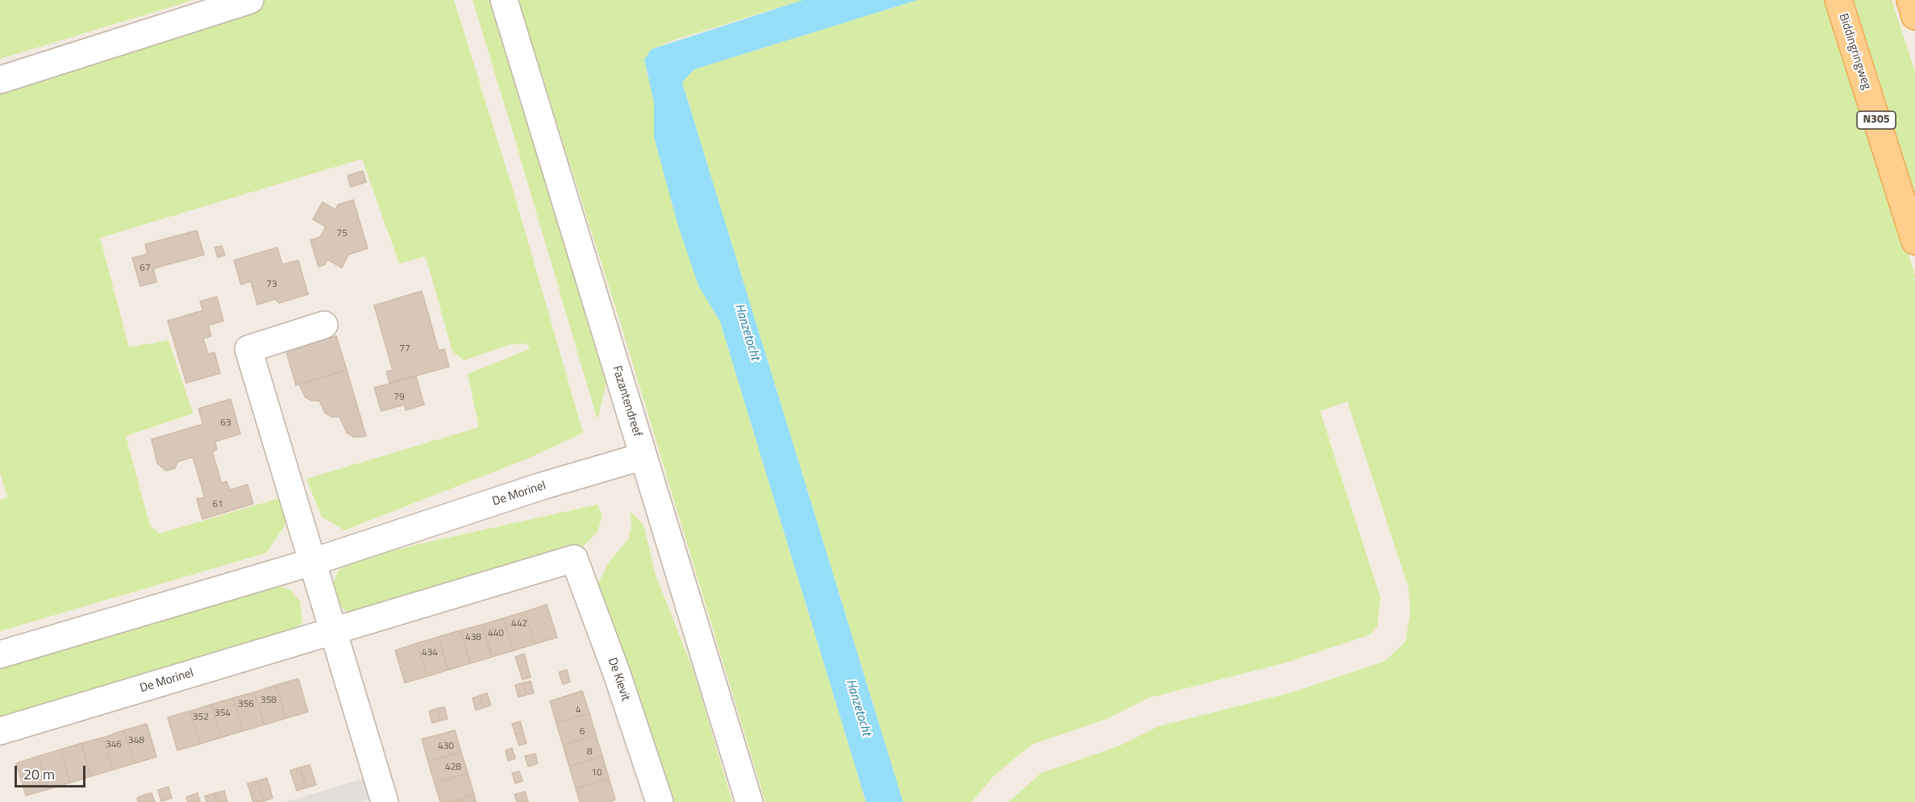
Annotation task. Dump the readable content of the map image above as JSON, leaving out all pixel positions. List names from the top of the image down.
{
  "streets": {
    "main road": ["Biddingringweg", "N305"],
    "street": ["Fazantendreef", "De Morinel", "De Kievit"]
  },
  "crossings": [
    ["Fazantendreef", "De Morinel"],
    ["De Morinel", "De Kievit"]
  ],
  "water": ["Hanzetocht"],
  "house_numbers": [
    "75",
    "67",
    "73",
    "77",
    "79",
    "63",
    "61",
    "442",
    "440",
    "438",
    "434",
    "358",
    "356",
    "4",
    "354",
    "352",
    "6",
    "348",
    "346",
    "430",
    "8",
    "428",
    "10"
  ],
  "scale_bar": "20 m"
}
